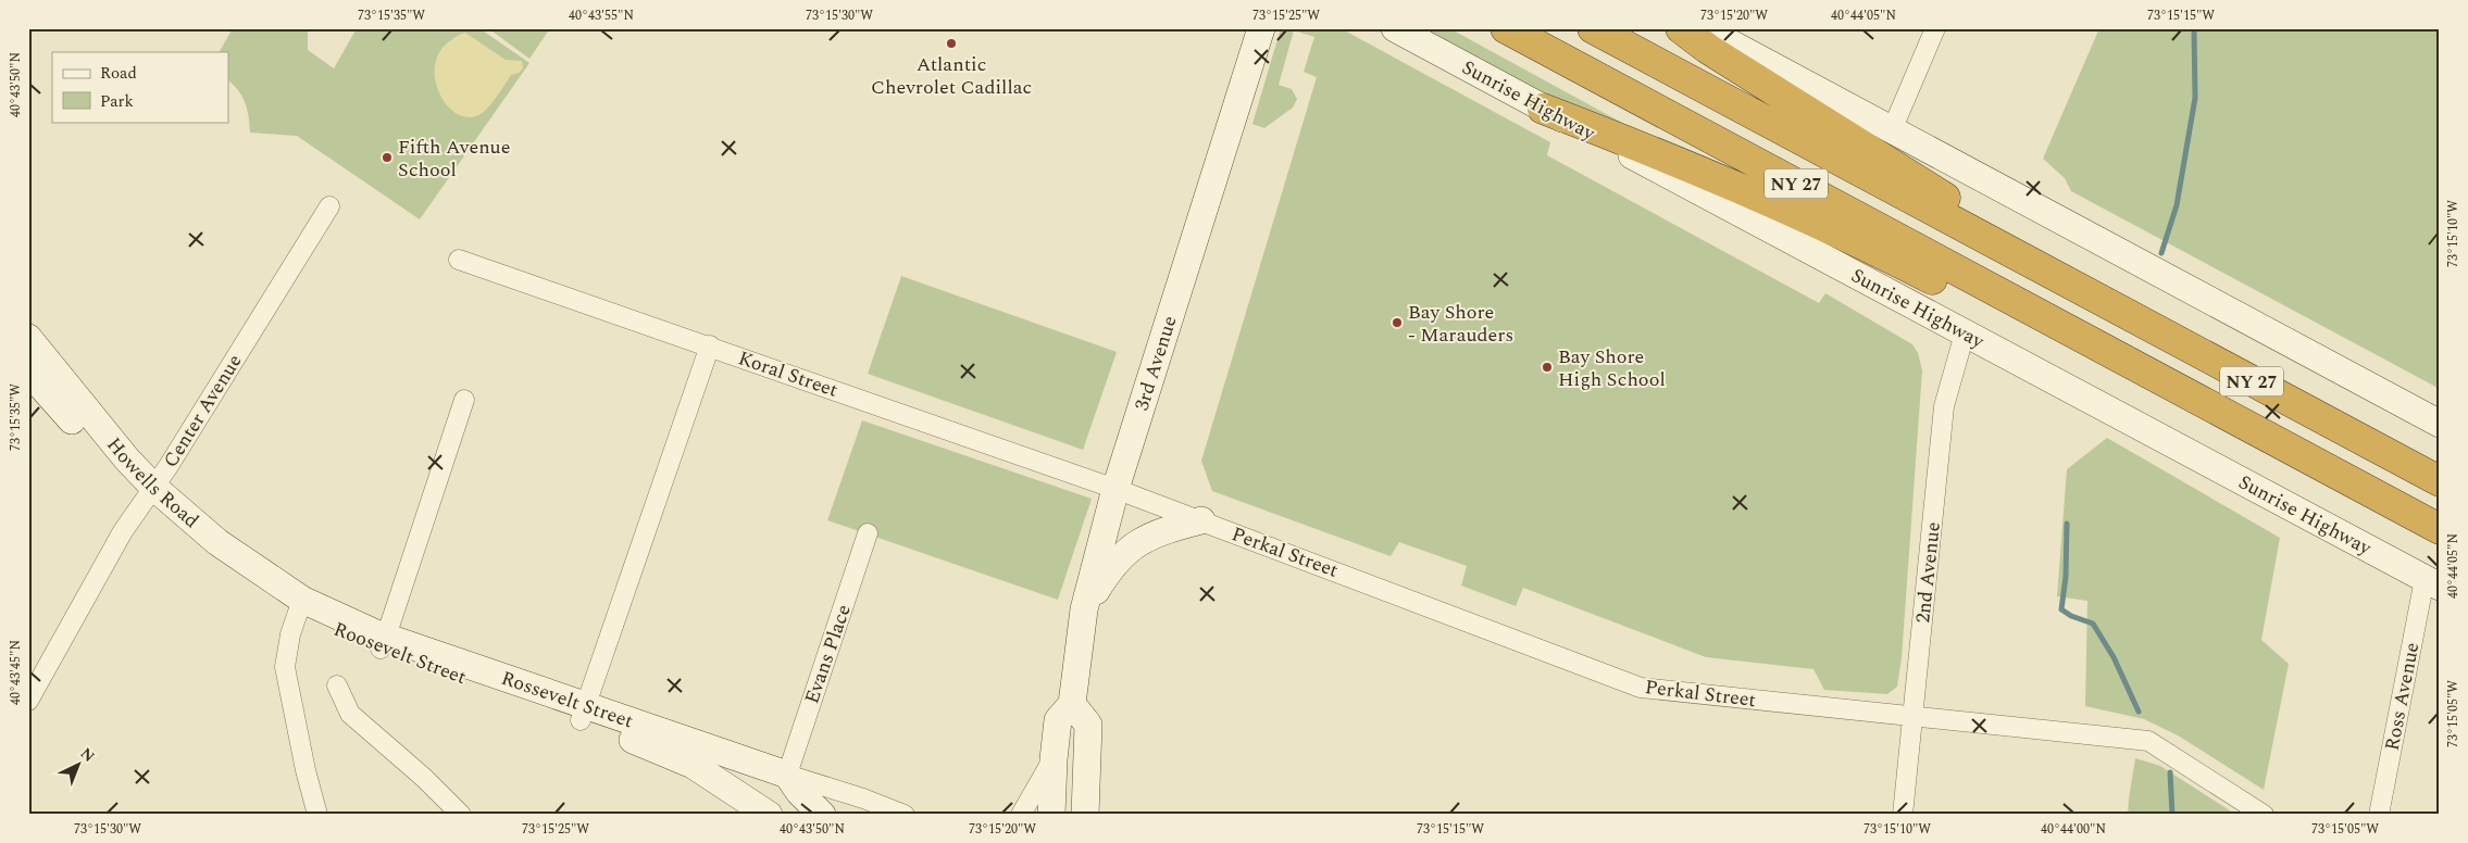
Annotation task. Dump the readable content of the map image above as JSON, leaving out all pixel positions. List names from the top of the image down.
{
  "streets": {
    "highway": ["NY 27"],
    "main road": [
      "Sunrise Highway",
      "3rd Avenue",
      "Howells Road",
      "Roosevelt Street",
      "Rossevelt Street"
    ],
    "street": [
      "Koral Street",
      "Center Avenue",
      "Perkal Street",
      "2nd Avenue",
      "Evans Place",
      "Ross Avenue"
    ]
  },
  "crossings": [
    ["Sunrise Highway", "2nd Avenue"],
    ["Sunrise Highway", "Ross Avenue"],
    ["3rd Avenue", "Koral Street"],
    ["3rd Avenue", "Perkal Street"],
    ["Koral Street", "Perkal Street"],
    ["Center Avenue", "Howells Road"],
    ["Howells Road", "Roosevelt Street"],
    ["Perkal Street", "2nd Avenue"],
    ["Roosevelt Street", "Rossevelt Street"],
    ["Evans Place", "Rossevelt Street"]
  ],
  "places": [
    "Atlantic Chevrolet Cadillac",
    "Fifth Avenue School",
    "Bay Shore - Marauders",
    "Bay Shore High School"
  ],
  "legend": ["Road", "Park"],
  "north": "top right",
  "coordinates": [
    "73°15'35\"W",
    "40°43'55\"N",
    "73°15'30\"W",
    "73°15'25\"W",
    "73°15'20\"W",
    "40°44'05\"N",
    "73°15'15\"W",
    "40°43'50\"N",
    "73°15'10\"W",
    "40°43'45\"N",
    "73°15'05\"W",
    "40°44'00\"N"
  ]
}
